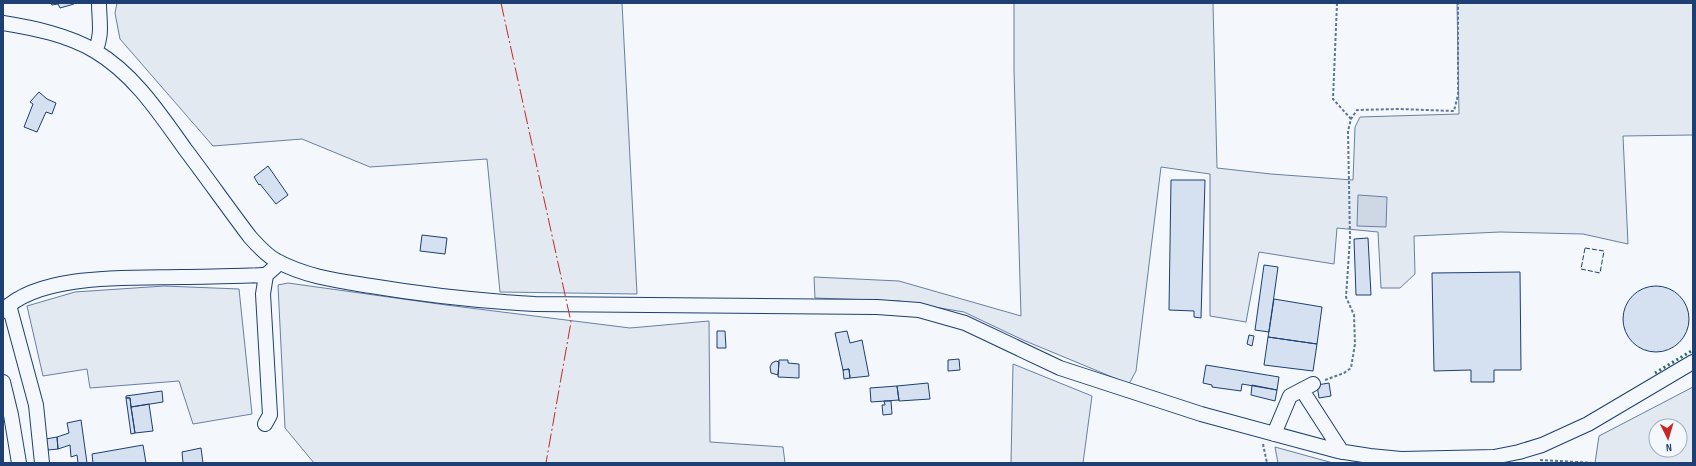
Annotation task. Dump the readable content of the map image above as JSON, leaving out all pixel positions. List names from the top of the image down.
{
  "north": "bottom"
}
